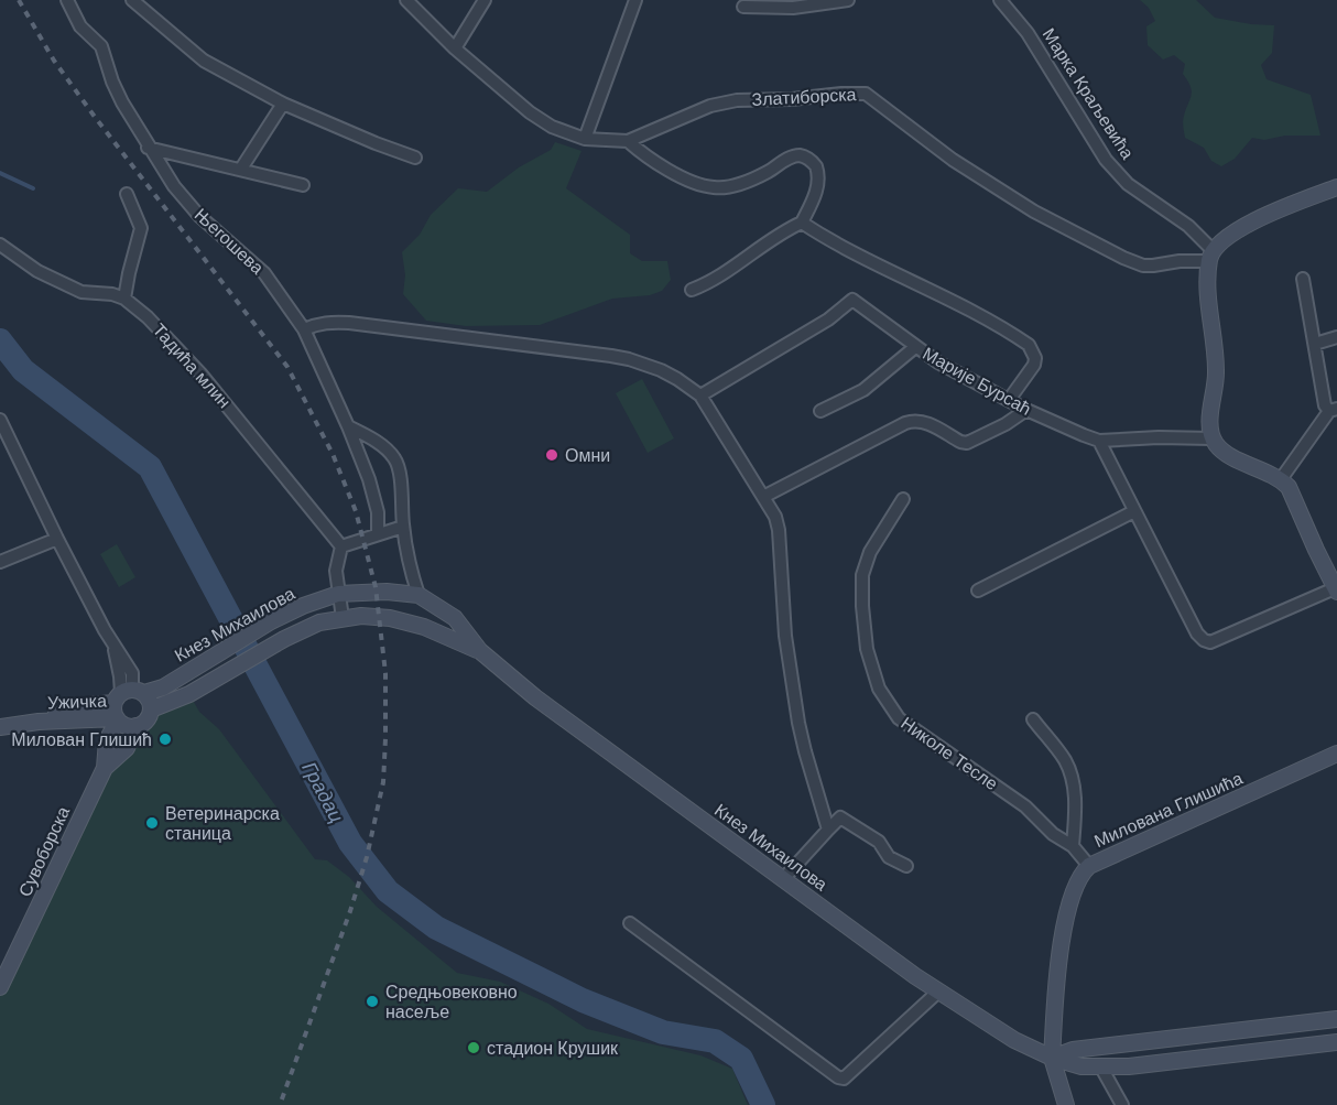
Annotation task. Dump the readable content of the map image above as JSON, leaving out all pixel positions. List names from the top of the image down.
{
  "streets": {
    "main road": [
      "Кнез Михаилова",
      "Ужичка",
      "Милована Глишића",
      "Сувоборска"
    ],
    "street": [
      "Марка Краљевића",
      "Златиборска",
      "Његошева",
      "Тадића млин",
      "Марије Бурсаћ",
      "Николе Тесле"
    ]
  },
  "crossings": [
    ["Марка Краљевића", "Златиборска"],
    ["Кнез Михаилова", "Ужичка"],
    ["Кнез Михаилова", "Милована Глишића"],
    ["Кнез Михаилова", "Сувоборска"],
    ["Ужичка", "Сувоборска"],
    ["Николе Тесле", "Милована Глишића"]
  ],
  "water": ["Градац"],
  "places": [
    "Омни",
    "Милован Глишић",
    "Ветеринарска станица",
    "Средњовековно насеље",
    "стадион Крушик"
  ]
}
